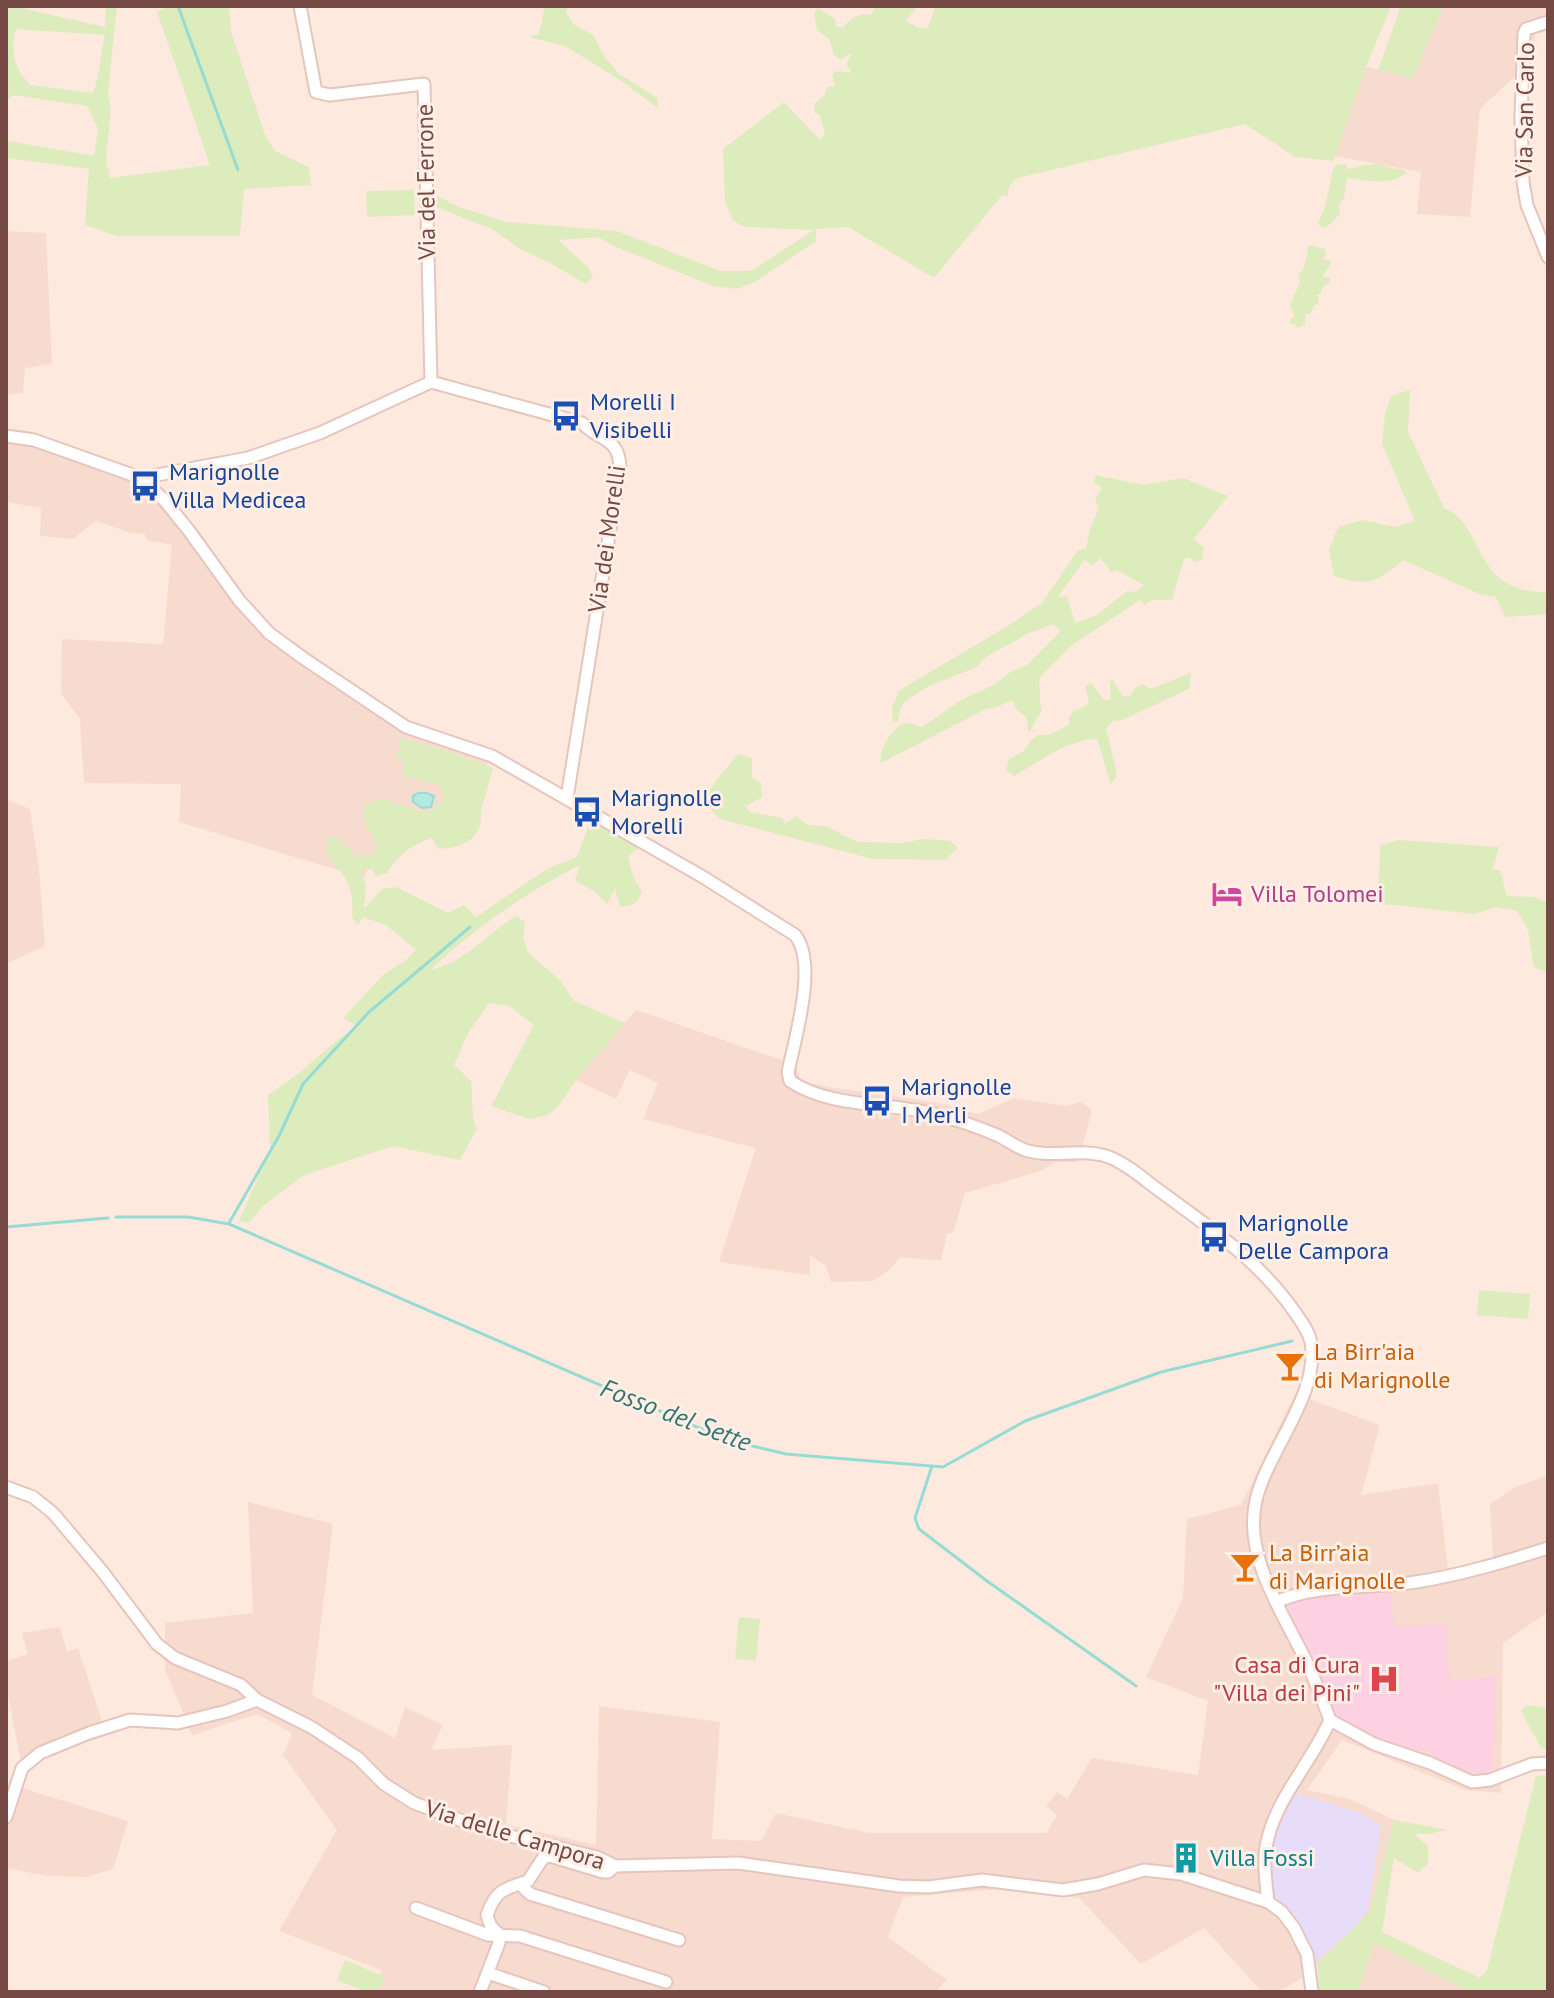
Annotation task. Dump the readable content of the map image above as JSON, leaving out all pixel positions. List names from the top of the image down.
{
  "streets": {
    "street": [
      "Via San Carlo",
      "Via del Ferrone",
      "Via dei Morelli",
      "Via delle Campora"
    ]
  },
  "crossings": [
    ["Via del Ferrone", "Via dei Morelli"]
  ],
  "water": ["Fosso del Sette"],
  "places": {
    "bus stop": [
      "Morelli I Visibelli",
      "Marignolle Villa Medicea",
      "Marignolle Morelli",
      "Marignolle I Merli",
      "Marignolle Delle Campora"
    ],
    "hotel": ["Villa Tolomei"],
    "bar": ["La Birr'aia di Marignolle", "La Birr’aia di Marignolle"],
    "hospital": ["Casa di Cura \"Villa dei Pini\""],
    "building": ["Villa Fossi"]
  }
}
